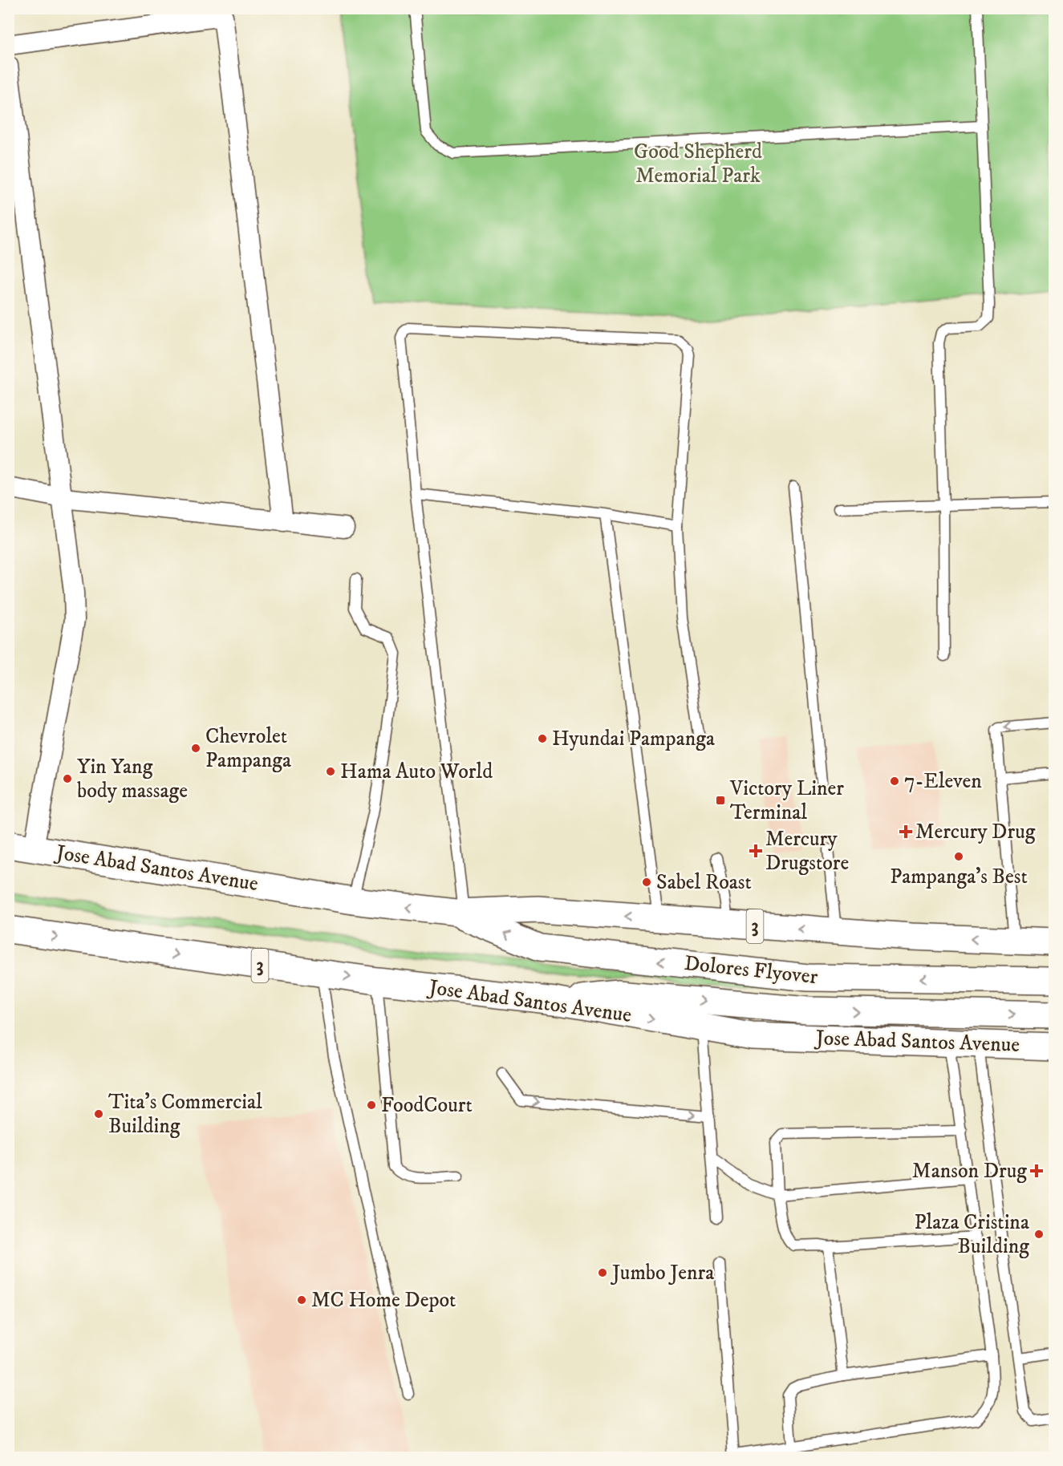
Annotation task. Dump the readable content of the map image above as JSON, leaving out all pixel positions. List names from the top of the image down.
{
  "streets": {
    "highway": ["Jose Abad Santos Avenue", "3", "Dolores Flyover"]
  },
  "crossings": [
    ["Jose Abad Santos Avenue", "Dolores Flyover"]
  ],
  "parks": ["Good Shepherd Memorial Park"],
  "places": {
    "other": [
      "Hyundai Pampanga",
      "Chevrolet Pampanga",
      "Hama Auto World",
      "Yin Yang body massage",
      "7-Eleven",
      "Pampanga's Best",
      "Sabel Roast",
      "FoodCourt",
      "Tita's Commercial Building",
      "Plaza Cristina Building",
      "Jumbo Jenra",
      "MC Home Depot"
    ],
    "transit": ["Victory Liner Terminal"],
    "health": ["Mercury Drug", "Mercury Drugstore", "Manson Drug"]
  }
}
